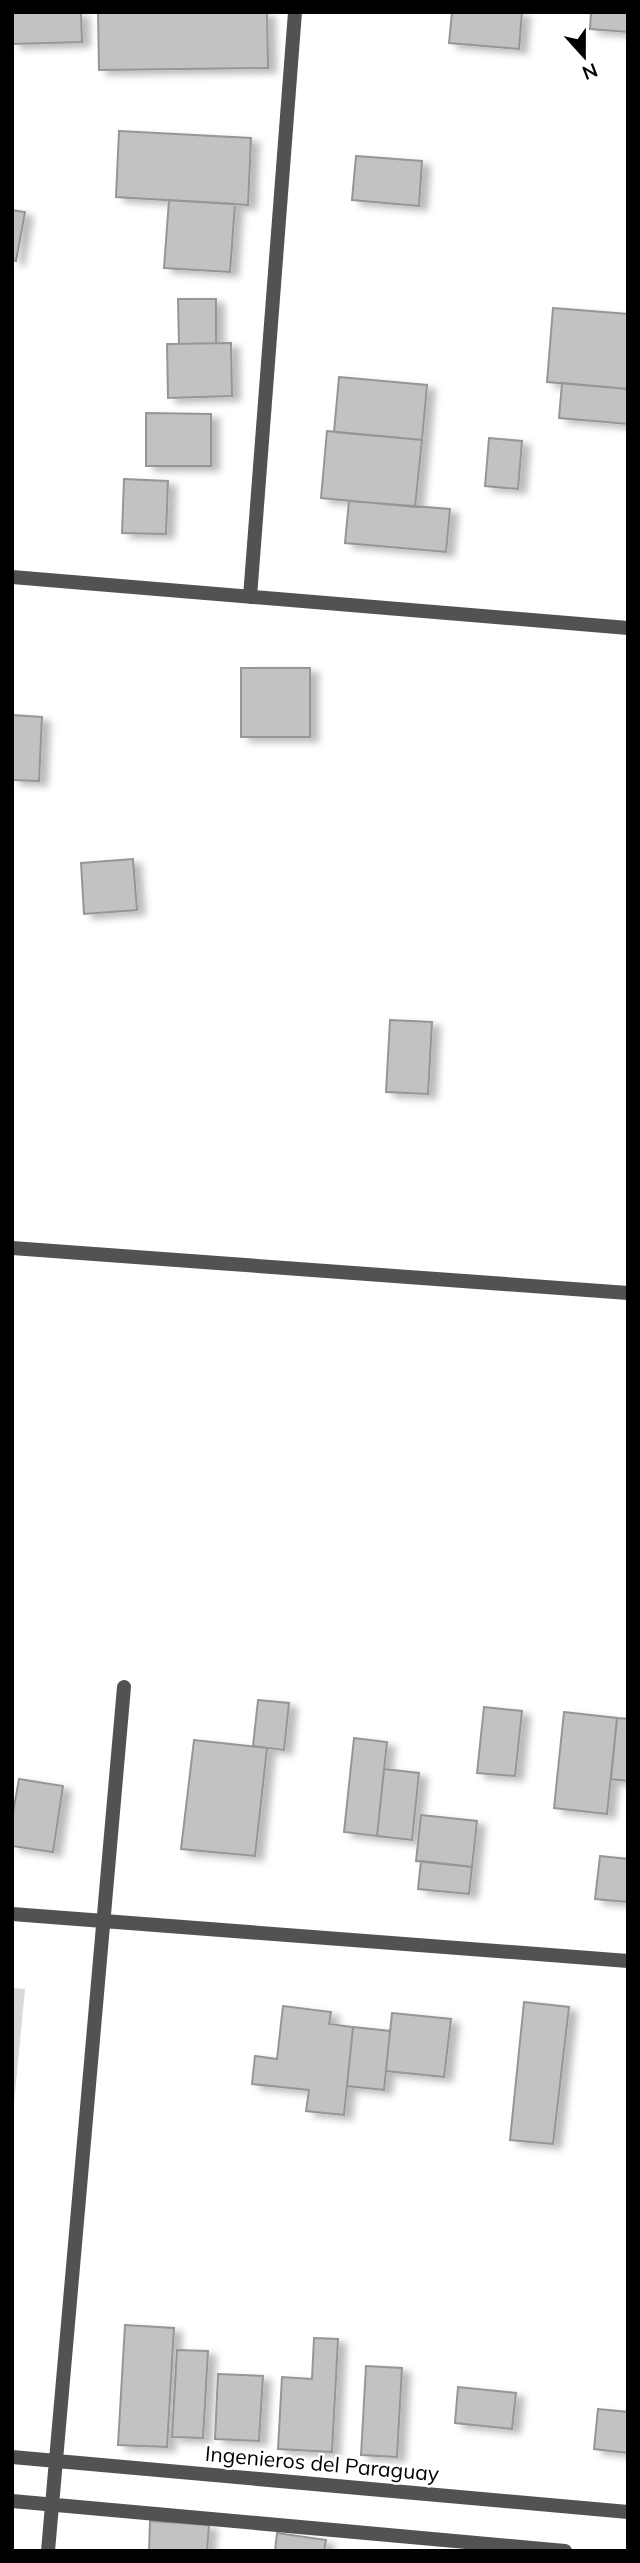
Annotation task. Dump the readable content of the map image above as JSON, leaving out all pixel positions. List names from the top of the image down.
{
  "streets": {
    "street": ["Ingenieros del Paraguay"]
  },
  "north": "bottom"
}
